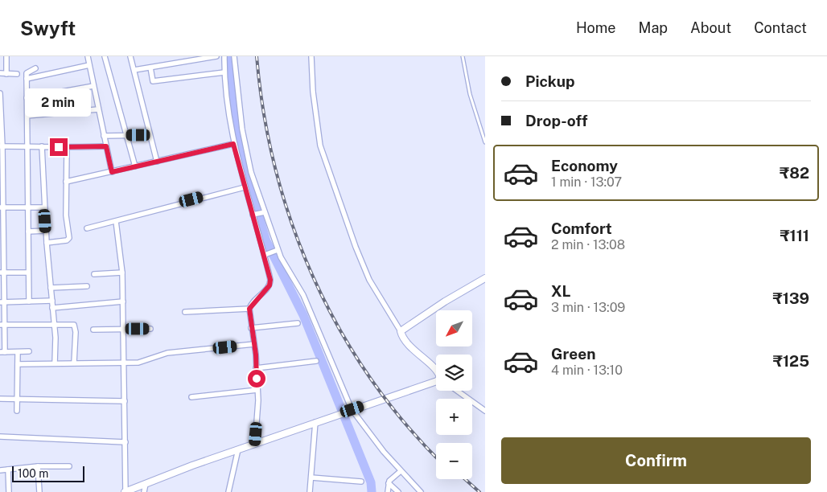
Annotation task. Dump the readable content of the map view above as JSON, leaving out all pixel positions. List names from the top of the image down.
{
  "scale_bar": "100 m",
  "north": "bottom left",
  "page": {
    "header": "Swyft",
    "nav": [
      "Home",
      "Map",
      "About",
      "Contact"
    ],
    "banner": ["Pickup", "Drop-off"],
    "bubble": "2 min",
    "list": [
      {
        "name": "Economy",
        "note": "1 min · 13:07",
        "value": "₹82"
      },
      {
        "name": "Comfort",
        "note": "2 min · 13:08",
        "value": "₹111"
      },
      {
        "name": "XL",
        "note": "3 min · 13:09",
        "value": "₹139"
      },
      {
        "name": "Green",
        "note": "4 min · 13:10",
        "value": "₹125"
      }
    ],
    "map_buttons": ["+", "−"],
    "buttons": "Confirm",
    "scale": "100 m"
  }
}
